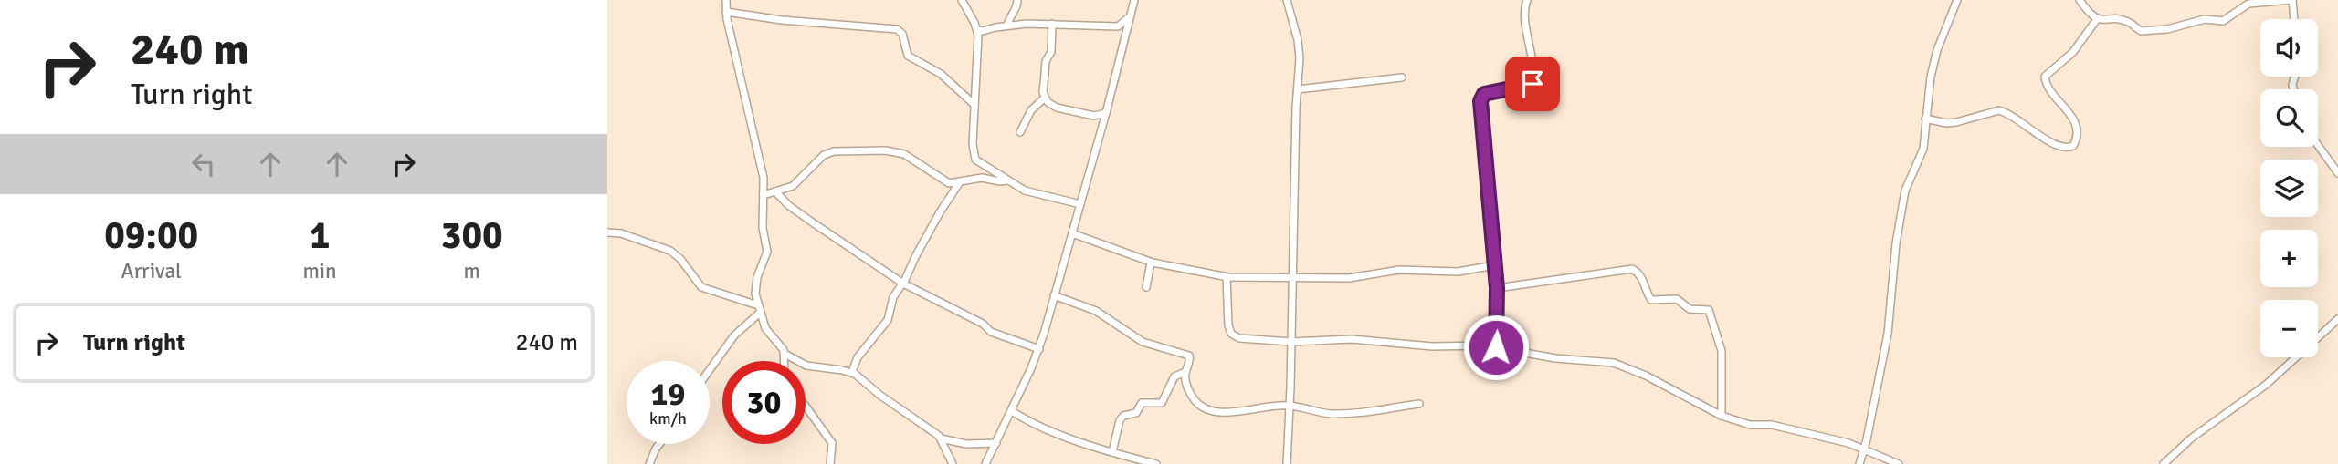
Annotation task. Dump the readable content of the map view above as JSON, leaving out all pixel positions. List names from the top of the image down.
{
  "page": {
    "turn": ["240 m", "Turn right"],
    "map_buttons": ["+", "−"],
    "eta": [
      "09:00",
      "Arrival",
      "1",
      "min",
      "300",
      "m"
    ],
    "list": [
      {
        "name": "Turn right",
        "value": "240 m"
      }
    ],
    "speed": "19 km/h",
    "limit": "30"
  }
}
